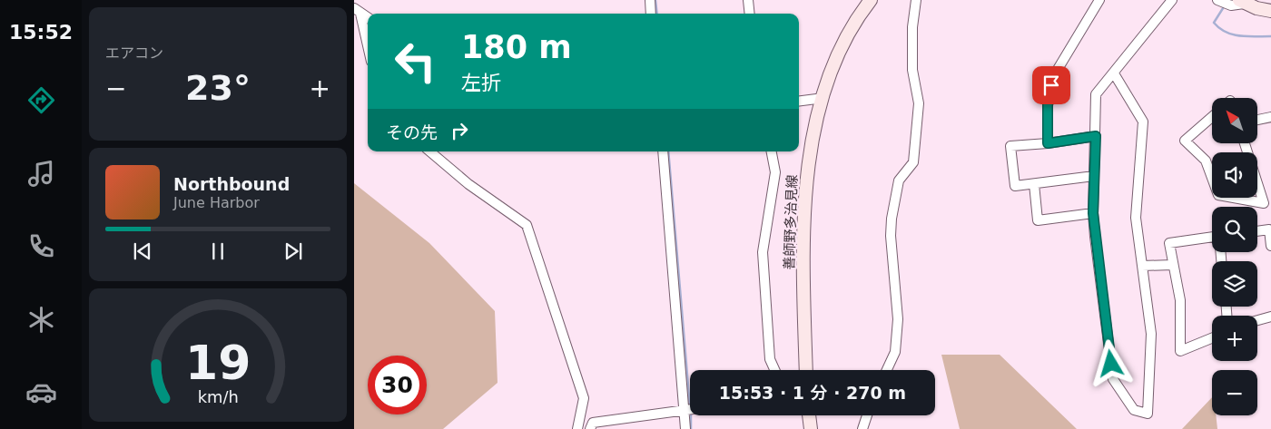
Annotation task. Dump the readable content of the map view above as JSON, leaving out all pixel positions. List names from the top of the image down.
{
  "streets": {
    "main road": ["善師野多治見線"]
  },
  "north": "top left",
  "page": {
    "tabs": "15:52",
    "tile": "エアコン",
    "turn": ["180 m", "左折"],
    "heat": ["−", "23°", "+"],
    "map_buttons": ["+", "−"],
    "then": "その先",
    "song": ["Northbound", "June Harbor"],
    "limit": "30",
    "trip": "15:53 · 1 分 · 270 m",
    "gauge": ["19", "km/h"]
  }
}
